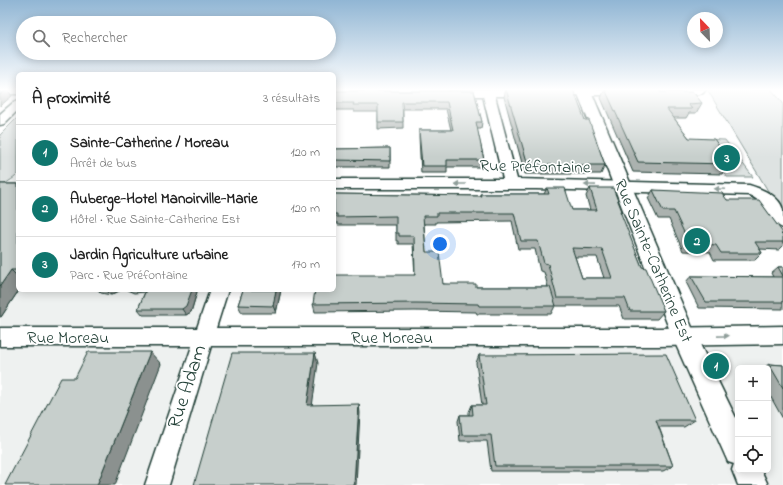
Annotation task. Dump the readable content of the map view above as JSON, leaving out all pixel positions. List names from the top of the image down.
{
  "streets": {
    "street": [
      "Rue Préfontaine",
      "Rue Sainte-Catherine Est",
      "Rue Moreau",
      "Rue Adam"
    ]
  },
  "crossings": [
    ["Rue Préfontaine", "Rue Sainte-Catherine Est"],
    ["Rue Sainte-Catherine Est", "Rue Moreau"],
    ["Rue Moreau", "Rue Adam"]
  ],
  "one_way": ["Rue Préfontaine"],
  "north": "top left",
  "page": {
    "search": "Rechercher",
    "heading": ["À proximité", "3 résultats"],
    "list": [
      {
        "mark": "1",
        "name": "Sainte-Catherine / Moreau",
        "note": "Arrêt de bus",
        "value": "120 m"
      },
      {
        "mark": "2",
        "name": "Auberge-Hotel Manoirville-Marie",
        "note": "Hôtel · Rue Sainte-Catherine Est",
        "value": "120 m"
      },
      {
        "mark": "3",
        "name": "Jardin Agriculture urbaine",
        "note": "Parc · Rue Préfontaine",
        "value": "170 m"
      }
    ],
    "pins": ["3", "2", "1"],
    "map_buttons": ["+", "−"]
  }
}
